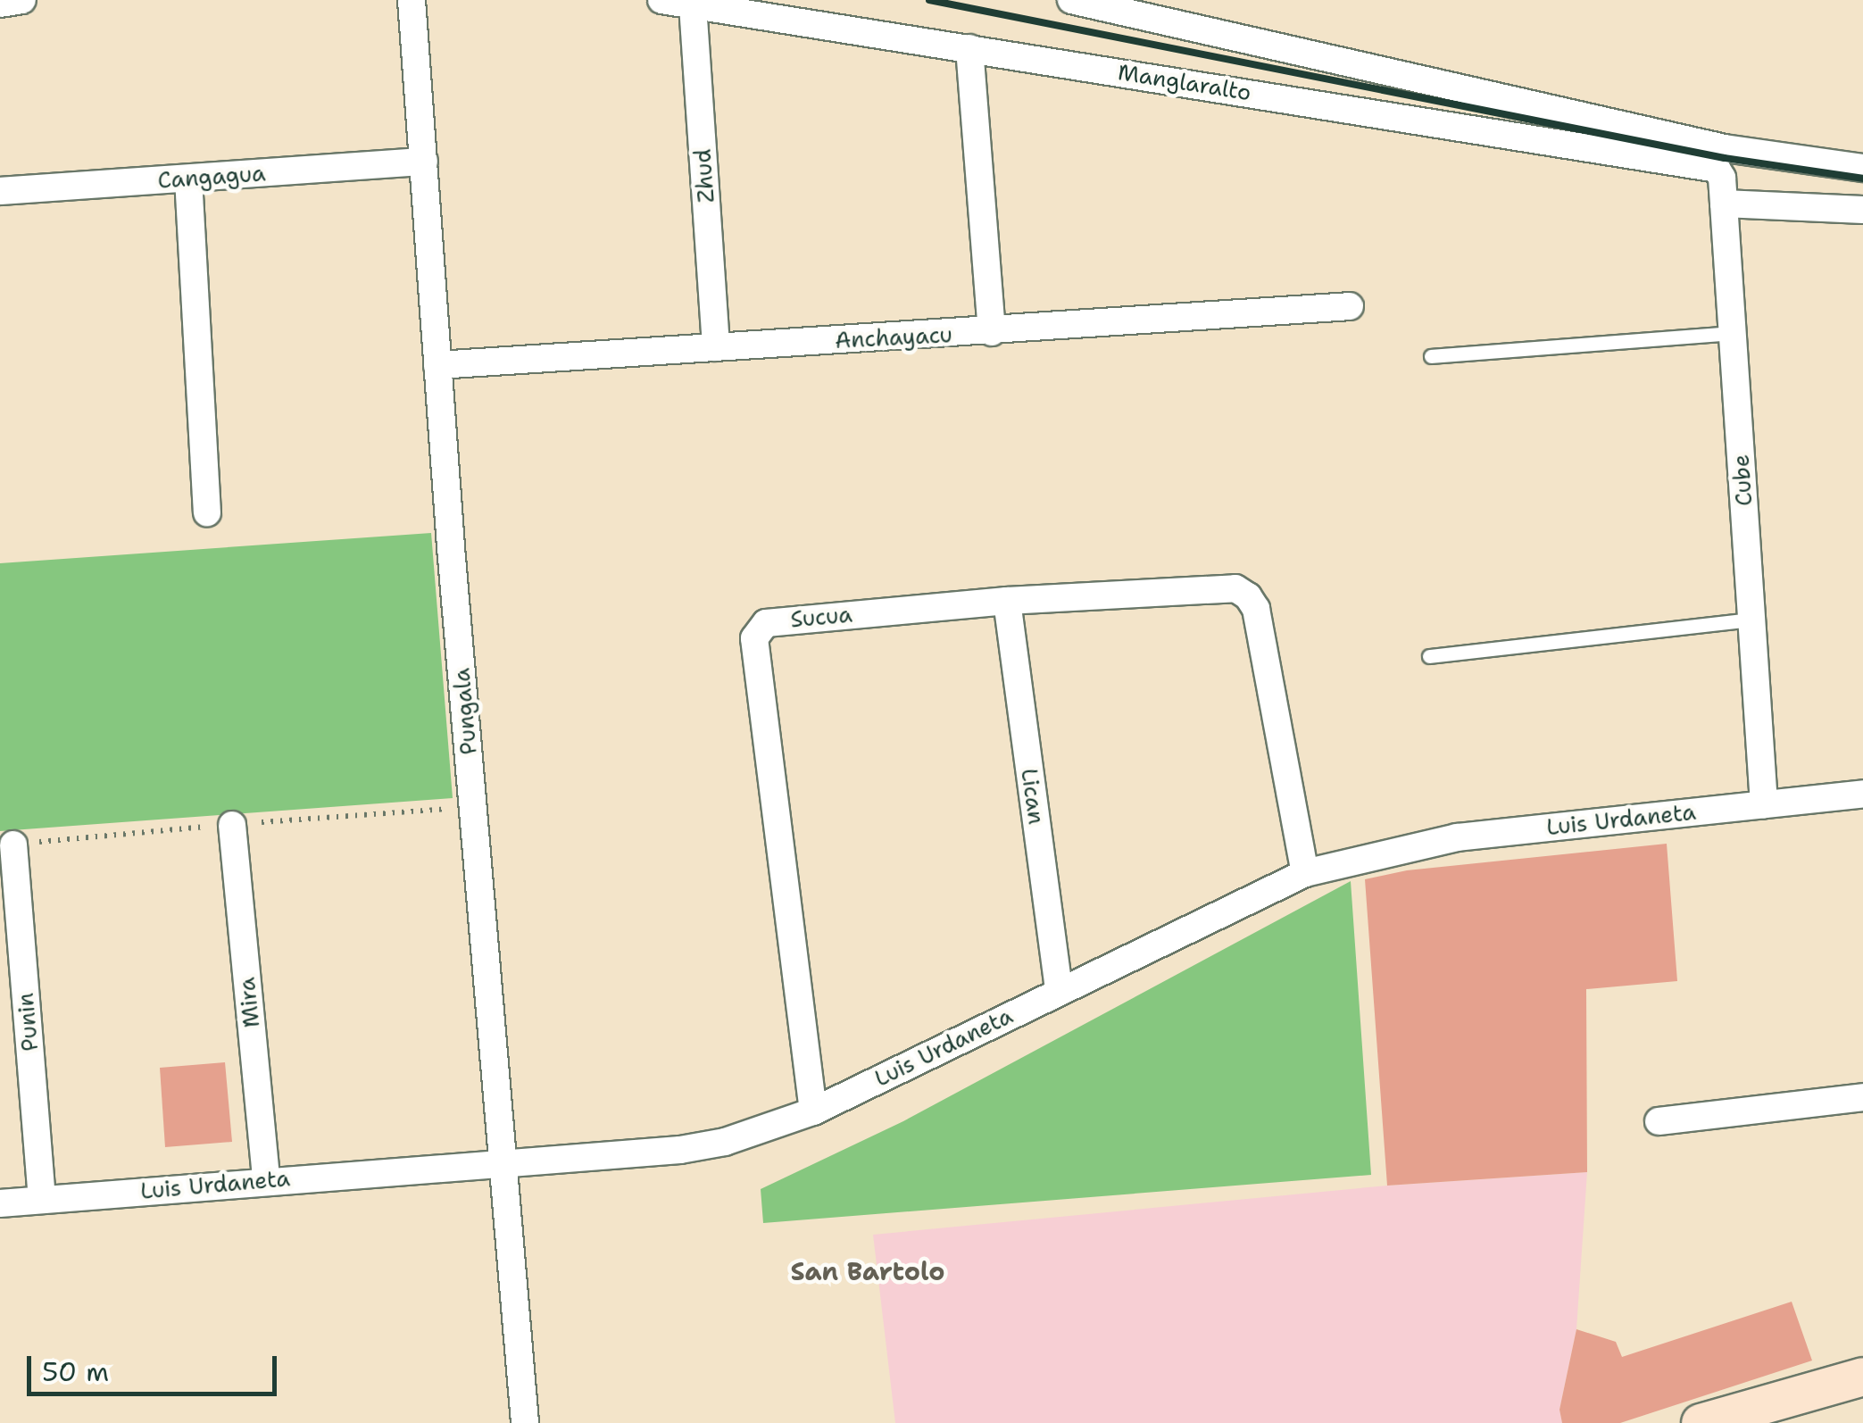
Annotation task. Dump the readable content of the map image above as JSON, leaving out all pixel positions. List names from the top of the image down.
{
  "streets": {
    "street": [
      "Manglaralto",
      "Zhud",
      "Cangagua",
      "Anchayacu",
      "Cube",
      "Sucua",
      "Pungala",
      "Lican",
      "Luis Urdaneta",
      "Mira",
      "Punin"
    ]
  },
  "crossings": [
    ["Manglaralto", "Zhud"],
    ["Manglaralto", "Cube"],
    ["Zhud", "Anchayacu"],
    ["Cangagua", "Pungala"],
    ["Anchayacu", "Pungala"],
    ["Cube", "Luis Urdaneta"],
    ["Sucua", "Lican"],
    ["Sucua", "Luis Urdaneta"],
    ["Pungala", "Luis Urdaneta"],
    ["Lican", "Luis Urdaneta"],
    ["Luis Urdaneta", "Mira"],
    ["Luis Urdaneta", "Punin"]
  ],
  "districts": ["San Bartolo"],
  "scale_bar": "50 m"
}
